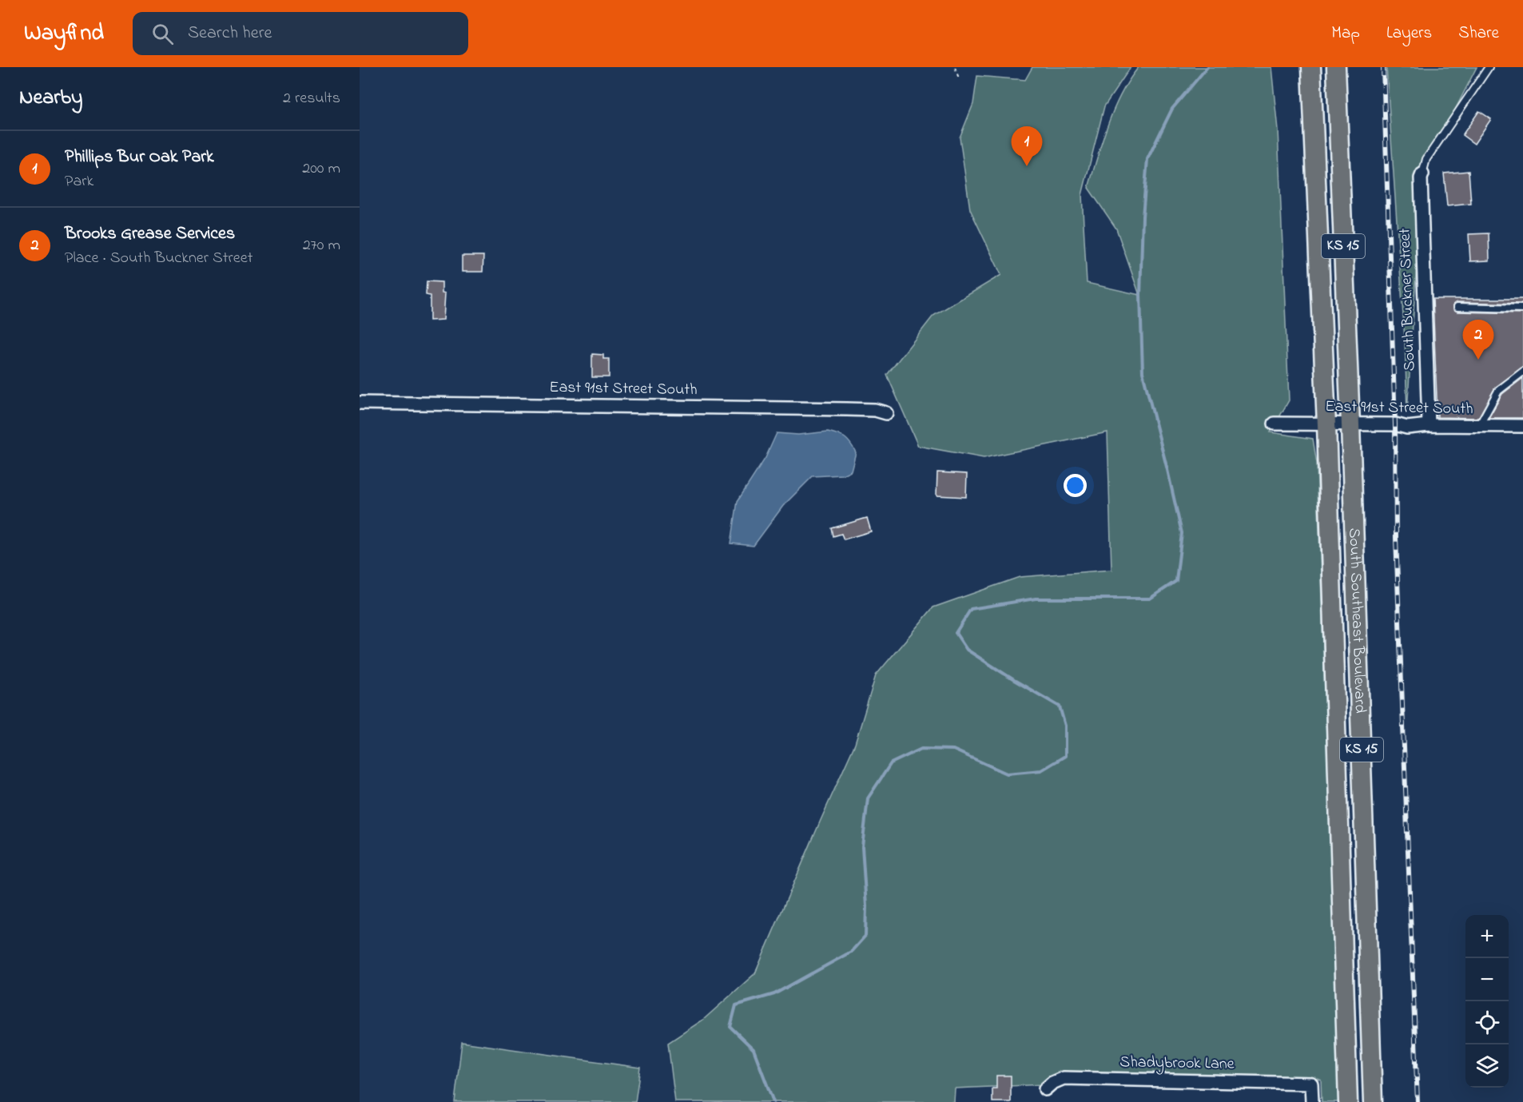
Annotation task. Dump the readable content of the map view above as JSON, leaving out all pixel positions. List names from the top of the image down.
{
  "streets": {
    "main road": ["KS 15", "South Southeast Boulevard"],
    "street": ["South Buckner Street", "East 91st Street South", "Shadybrook Lane"]
  },
  "crossings": [
    ["KS 15", "East 91st Street South"],
    ["KS 15", "South Southeast Boulevard"],
    ["South Buckner Street", "East 91st Street South"],
    ["East 91st Street South", "South Southeast Boulevard"]
  ],
  "page": {
    "header": "Wayfind",
    "search": "Search here",
    "nav": ["Map", "Layers", "Share"],
    "heading": ["Nearby", "2 results"],
    "pins": ["1", "2"],
    "list": [
      {
        "mark": "1",
        "name": "Phillips Bur Oak Park",
        "note": "Park",
        "value": "200 m"
      },
      {
        "mark": "2",
        "name": "Brooks Grease Services",
        "note": "Place · South Buckner Street",
        "value": "270 m"
      }
    ],
    "map_buttons": ["+", "−"]
  }
}
